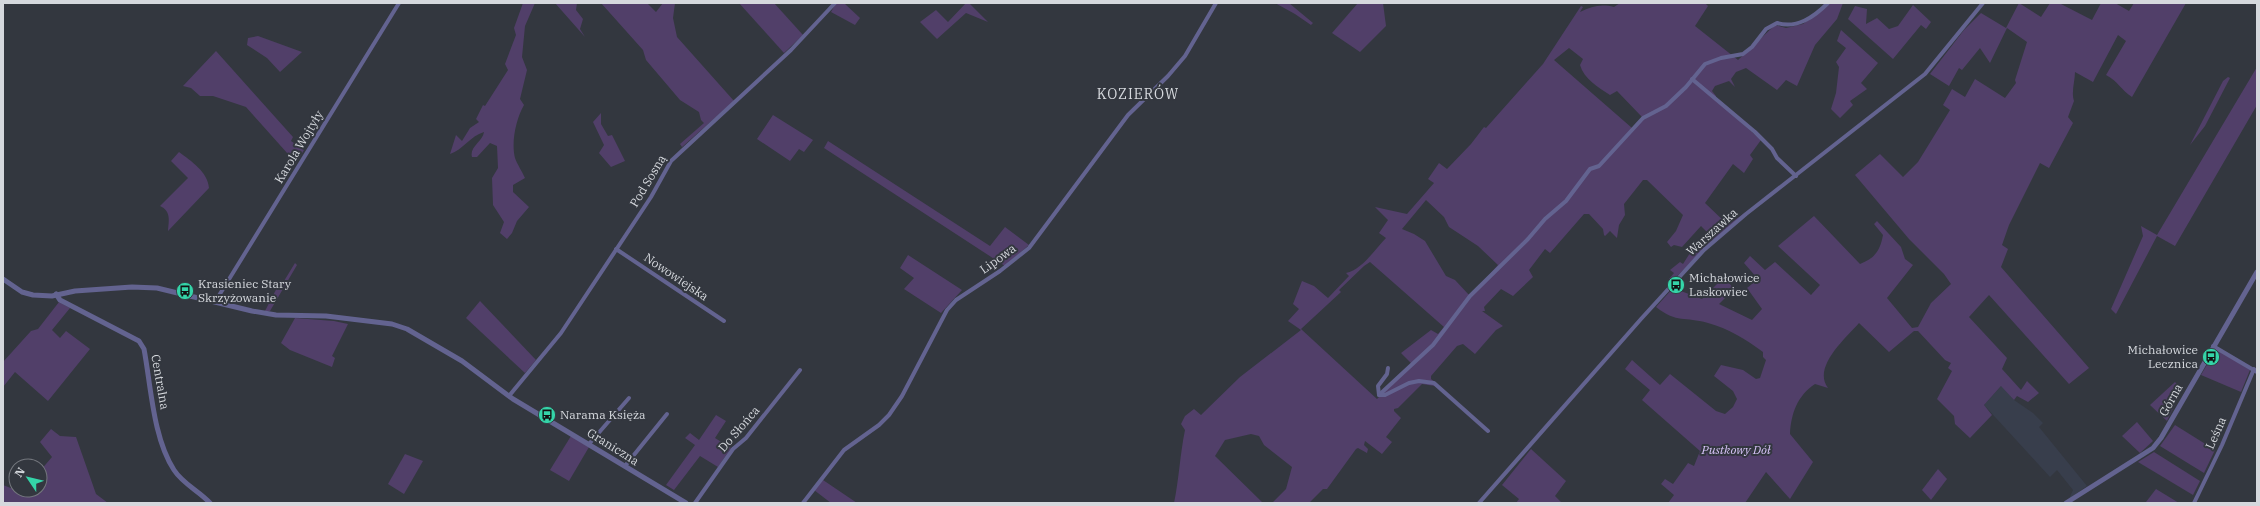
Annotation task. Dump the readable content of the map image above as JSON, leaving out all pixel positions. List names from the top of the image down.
{
  "streets": {
    "street": [
      "Karola Wojtyły",
      "Pod Sosną",
      "Warszawka",
      "Lipowa",
      "Nowowiejska",
      "Centralna",
      "Górna",
      "Do Słońca",
      "Leśna",
      "Graniczna"
    ]
  },
  "crossings": [
    ["Karola Wojtyły", "Graniczna"],
    ["Pod Sosną", "Nowowiejska"],
    ["Pod Sosną", "Graniczna"],
    ["Centralna", "Graniczna"]
  ],
  "districts": ["KOZIERÓW"],
  "parks": ["Pustkowy Dół"],
  "places": {
    "bus stop": [
      "Michałowice Laskowiec",
      "Krasieniec Stary Skrzyżowanie",
      "Michałowice Lecznica",
      "Narama Księża"
    ]
  },
  "north": "top left"
}
